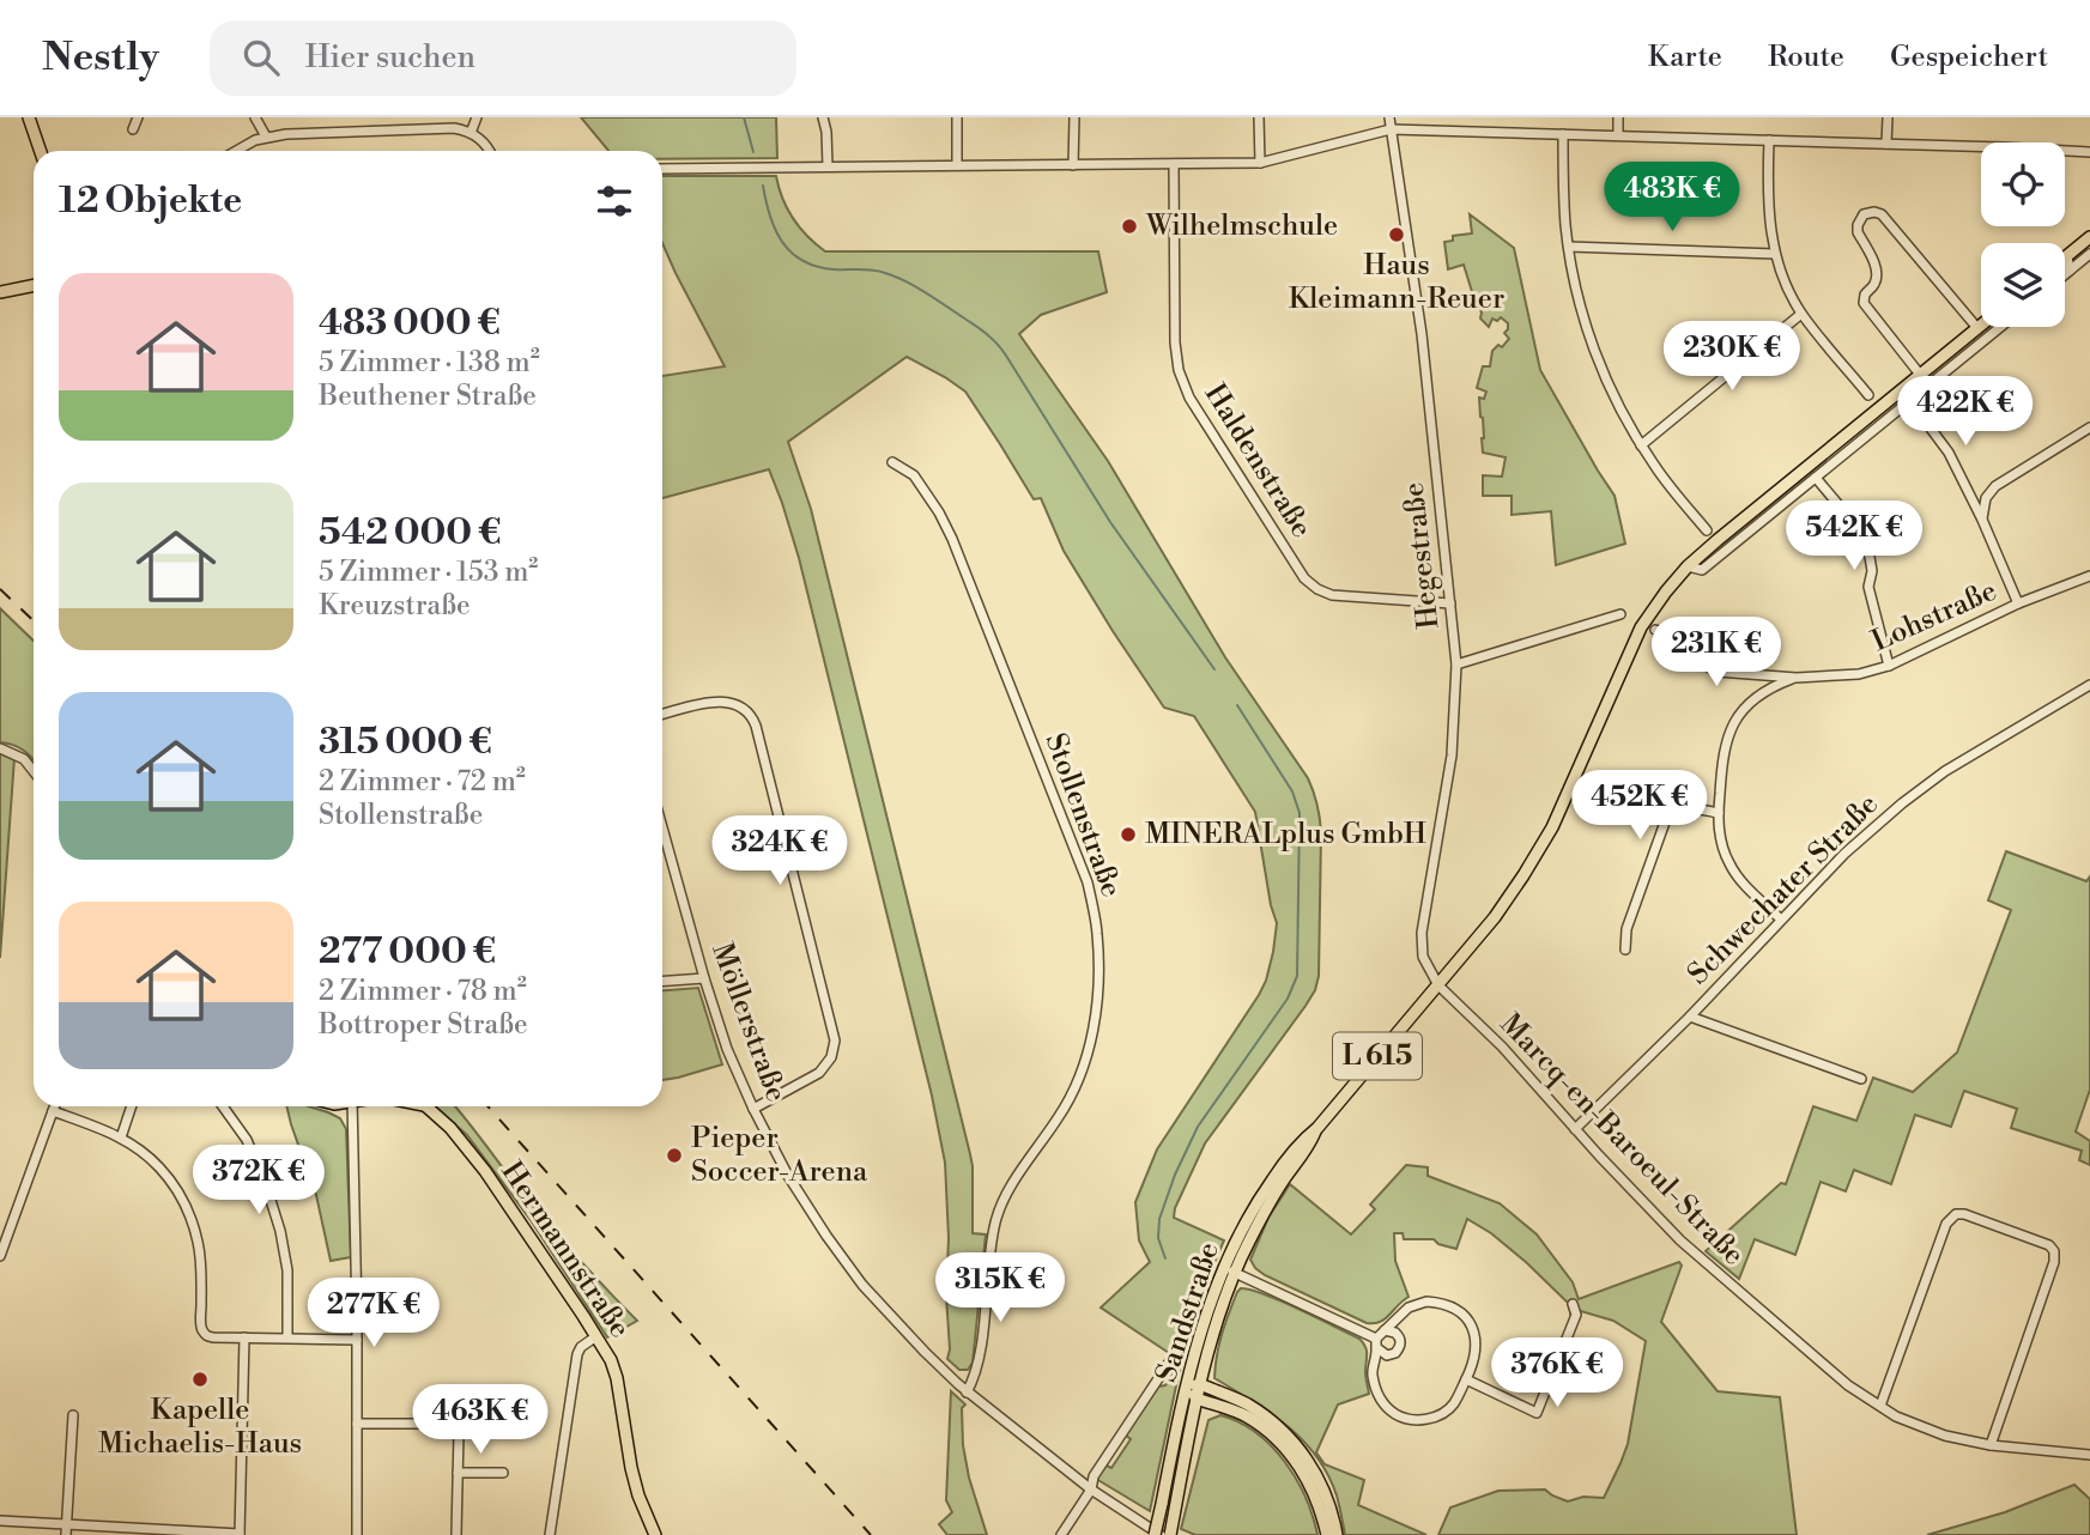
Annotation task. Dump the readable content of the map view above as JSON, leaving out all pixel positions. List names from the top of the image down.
{
  "streets": {
    "main road": ["L 615", "Hermannstraße", "Sandstraße"],
    "street": [
      "Haldenstraße",
      "Hegestraße",
      "Lohstraße",
      "Stollenstraße",
      "Schwechater Straße",
      "Möllerstraße",
      "Marcq-en-Baroeul-Straße"
    ]
  },
  "crossings": [
    ["Haldenstraße", "Hegestraße"],
    ["Hegestraße", "L 615"],
    ["Hegestraße", "Marcq-en-Baroeul-Straße"],
    ["Hegestraße", "Sandstraße"],
    ["Stollenstraße", "Möllerstraße"],
    ["Schwechater Straße", "Marcq-en-Baroeul-Straße"],
    ["Möllerstraße", "Sandstraße"],
    ["L 615", "Marcq-en-Baroeul-Straße"],
    ["L 615", "Sandstraße"],
    ["Marcq-en-Baroeul-Straße", "Sandstraße"]
  ],
  "places": [
    "Wilhelmschule",
    "Haus Kleimann-Reuer",
    "MINERALplus GmbH",
    "Pieper Soccer-Arena",
    "Kapelle Michaelis-Haus"
  ],
  "page": {
    "header": "Nestly",
    "search": "Hier suchen",
    "nav": ["Karte", "Route", "Gespeichert"],
    "heading": "12 Objekte",
    "price": [
      "483K €",
      "230K €",
      "422K €",
      "542K €",
      "231K €",
      "452K €",
      "324K €",
      "372K €",
      "315K €",
      "277K €",
      "376K €",
      "463K €"
    ],
    "list": [
      {
        "name": "483 000 €",
        "note": "5 Zimmer · 138 m² · Beuthener Straße"
      },
      {
        "name": "542 000 €",
        "note": "5 Zimmer · 153 m² · Kreuzstraße"
      },
      {
        "name": "315 000 €",
        "note": "2 Zimmer · 72 m² · Stollenstraße"
      },
      {
        "name": "277 000 €",
        "note": "2 Zimmer · 78 m² · Bottroper Straße"
      }
    ]
  }
}
